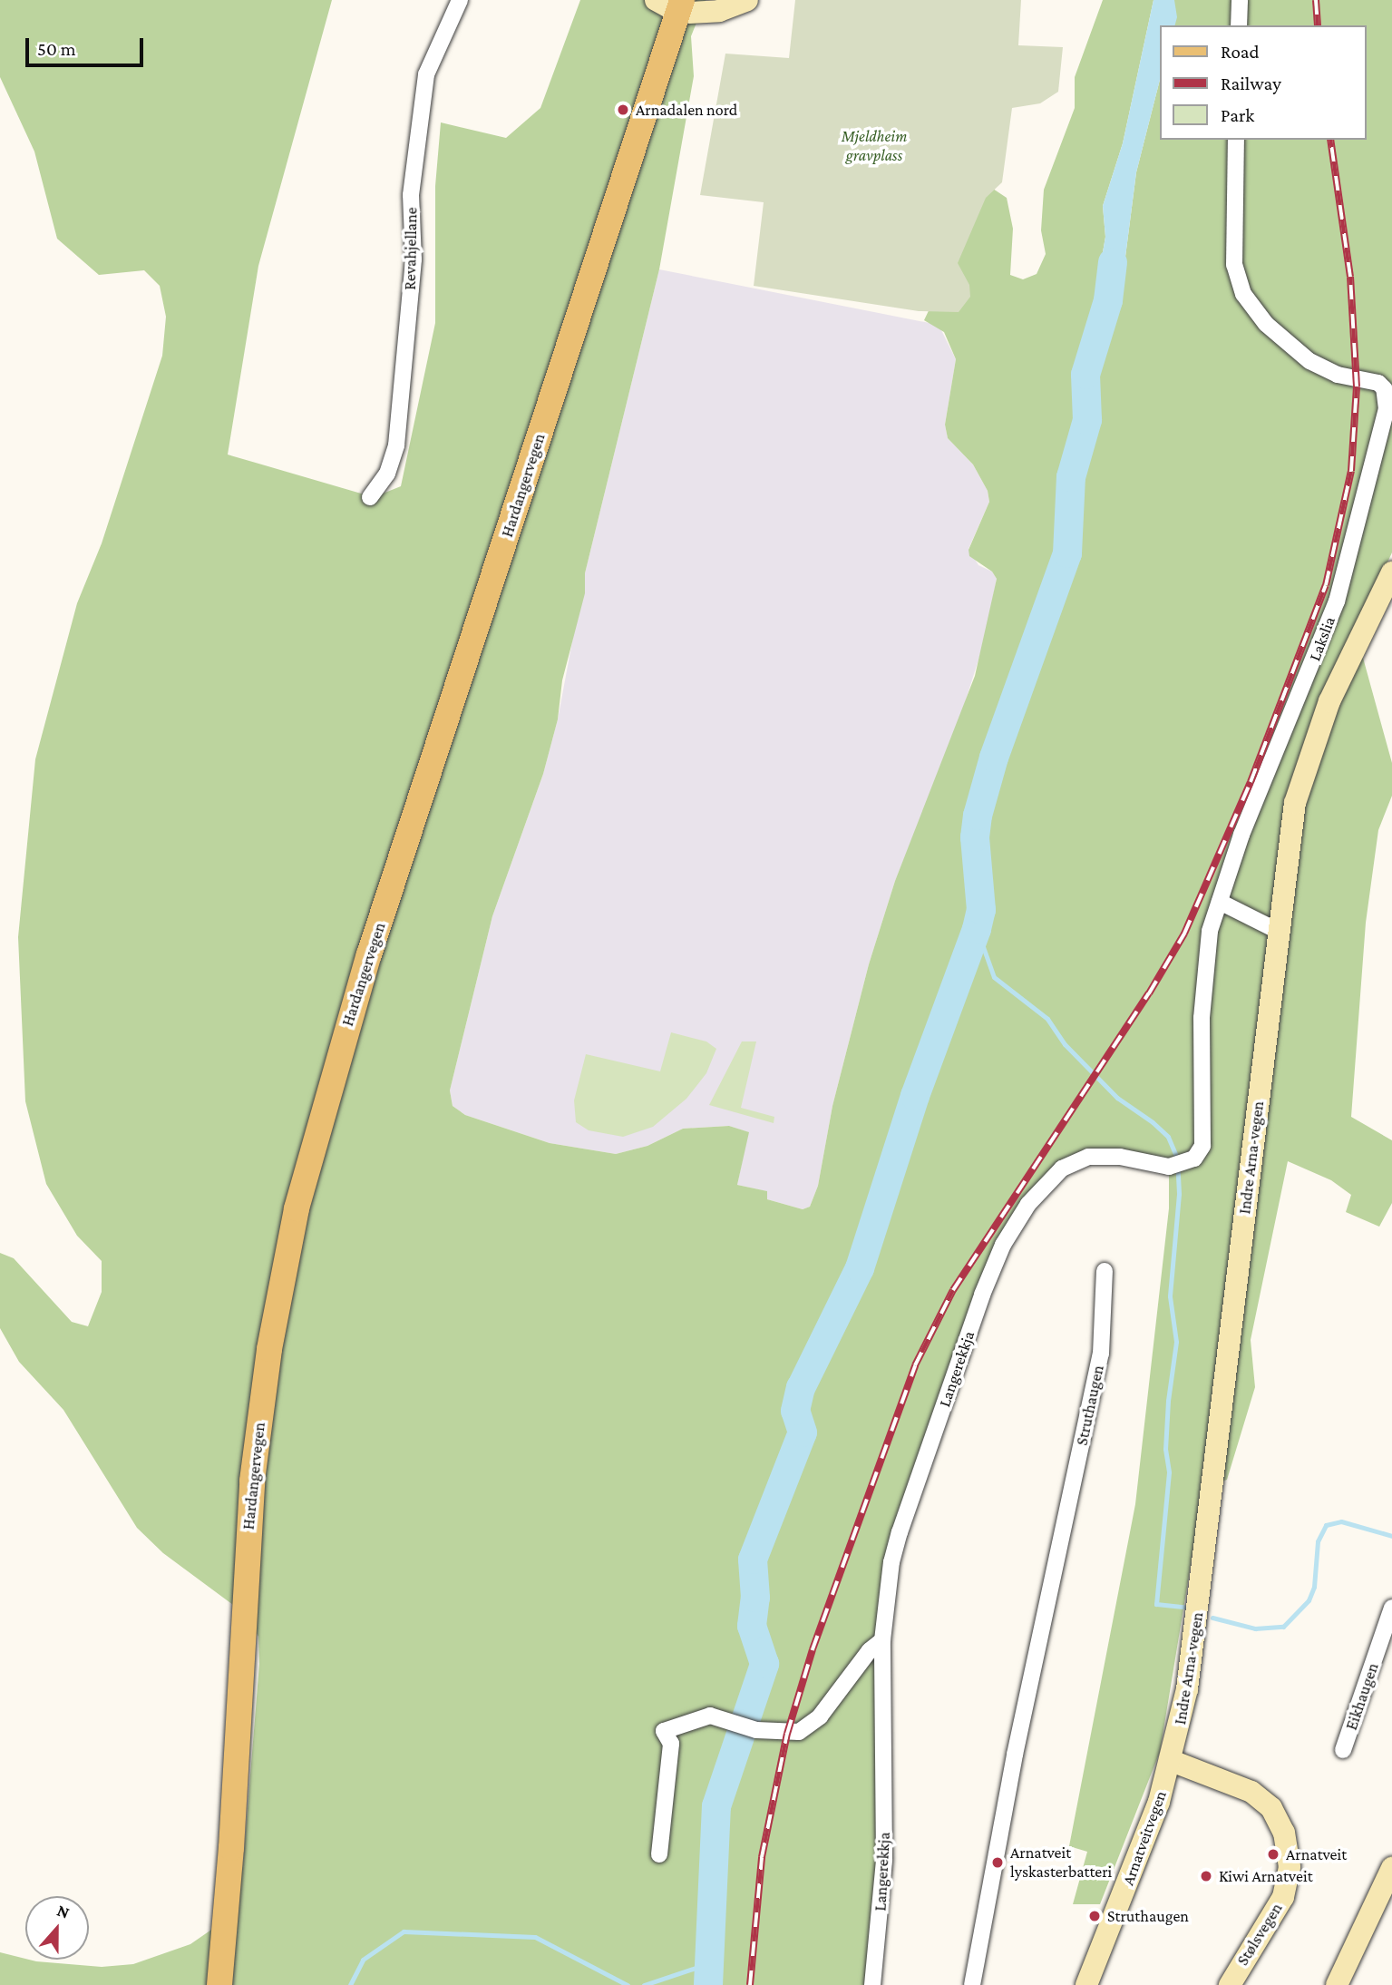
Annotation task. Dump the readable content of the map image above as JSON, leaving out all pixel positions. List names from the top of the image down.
{
  "streets": {
    "main road": [
      "Hardangervegen",
      "Indre Arna-vegen",
      "Arnatveitvegen",
      "Stølsvegen"
    ],
    "street": [
      "Revahjellane",
      "Lakslia",
      "Langerekkja",
      "Struthaugen",
      "Eikhaugen"
    ]
  },
  "crossings": [
    ["Lakslia", "Langerekkja"],
    ["Indre Arna-vegen", "Arnatveitvegen"],
    ["Indre Arna-vegen", "Stølsvegen"],
    ["Arnatveitvegen", "Stølsvegen"]
  ],
  "parks": ["Mjeldheim gravplass"],
  "places": [
    "Arnadalen nord",
    "Arnatveit",
    "Arnatveit lyskasterbatteri",
    "Kiwi Arnatveit",
    "Struthaugen"
  ],
  "legend": ["Road", "Railway", "Park"],
  "scale_bar": "50 m",
  "north": "top"
}
